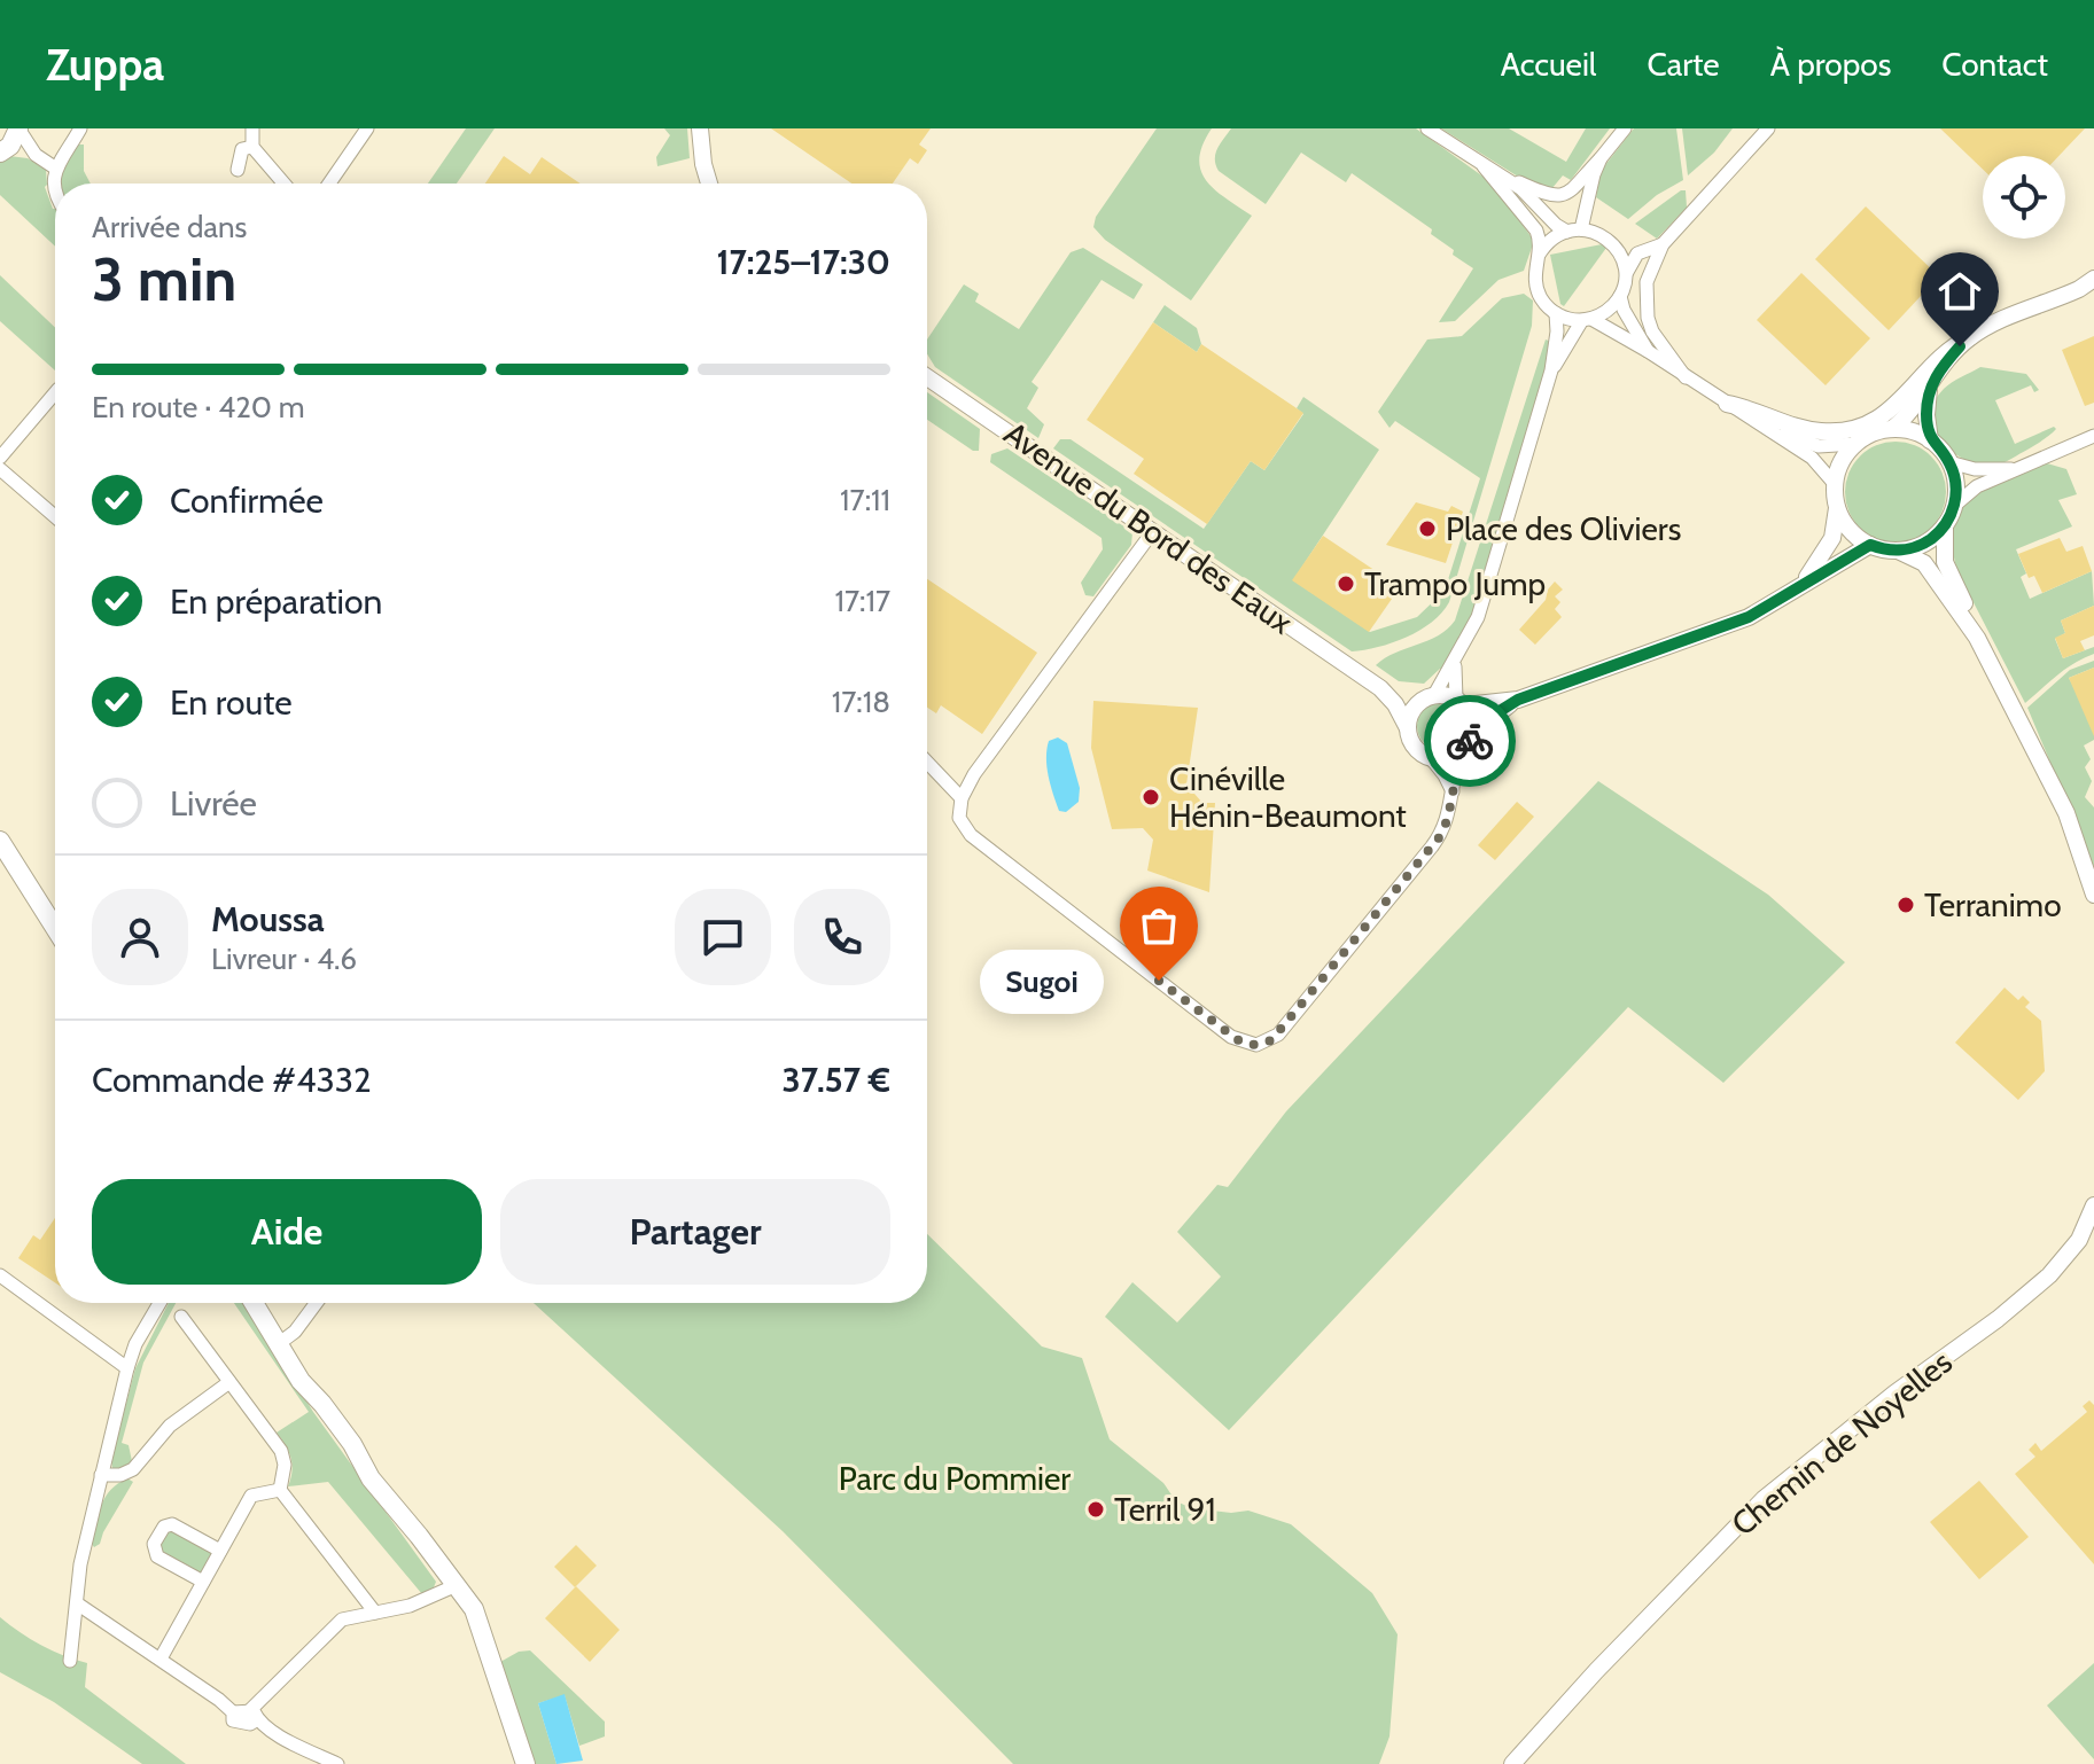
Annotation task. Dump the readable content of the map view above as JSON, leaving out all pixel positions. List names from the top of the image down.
{
  "streets": {
    "street": ["Avenue du Bord des Eaux", "Chemin de Noyelles"]
  },
  "parks": ["Parc du Pommier"],
  "places": [
    "Place des Oliviers",
    "Trampo Jump",
    "Cinéville Hénin-Beaumont",
    "Terranimo",
    "Sugoi",
    "Terril 91"
  ],
  "page": {
    "header": "Zuppa",
    "nav": [
      "Accueil",
      "Carte",
      "À propos",
      "Contact"
    ],
    "heading": ["3 min", "Arrivée dans", "17:25–17:30"],
    "panel": [
      "Moussa",
      "Livreur · 4.6",
      "Commande #4332",
      "37.57 €"
    ],
    "bar": "En route · 420 m",
    "list": [
      ["Confirmée", "17:11"],
      ["En préparation", "17:17"],
      ["En route", "17:18"],
      "Livrée"
    ],
    "bubble": "Sugoi",
    "buttons": ["Aide", "Partager"]
  }
}
